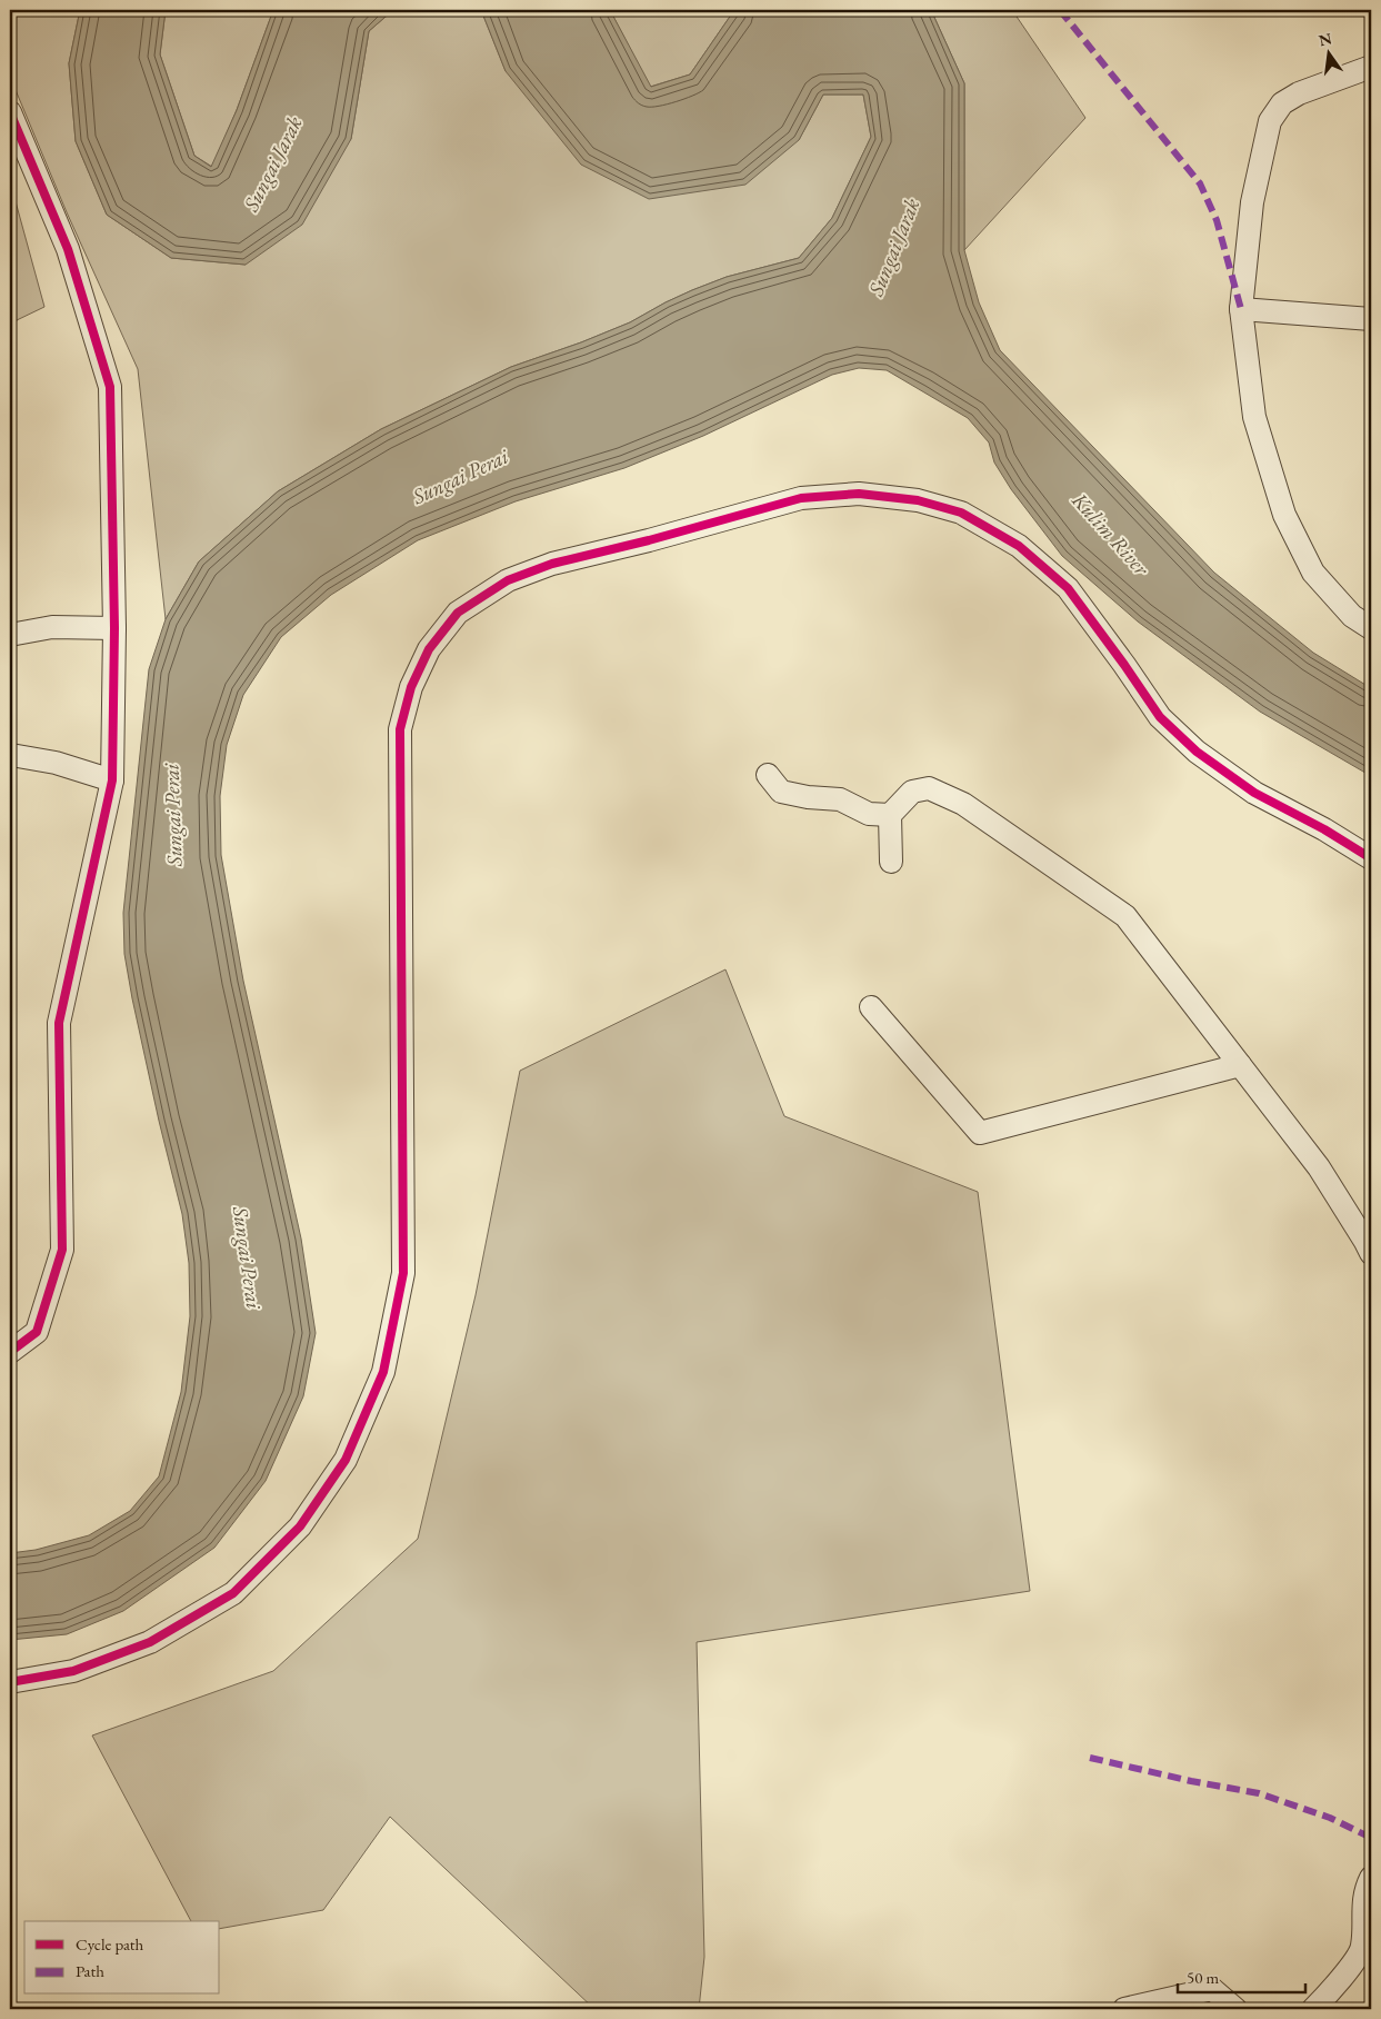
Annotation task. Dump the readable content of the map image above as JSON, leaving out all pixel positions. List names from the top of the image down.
{
  "water": ["Sungai Jarak", "Sungai Perai", "Kulim River"],
  "legend": ["Cycle path", "Path"],
  "scale_bar": "50 m",
  "north": "top"
}
